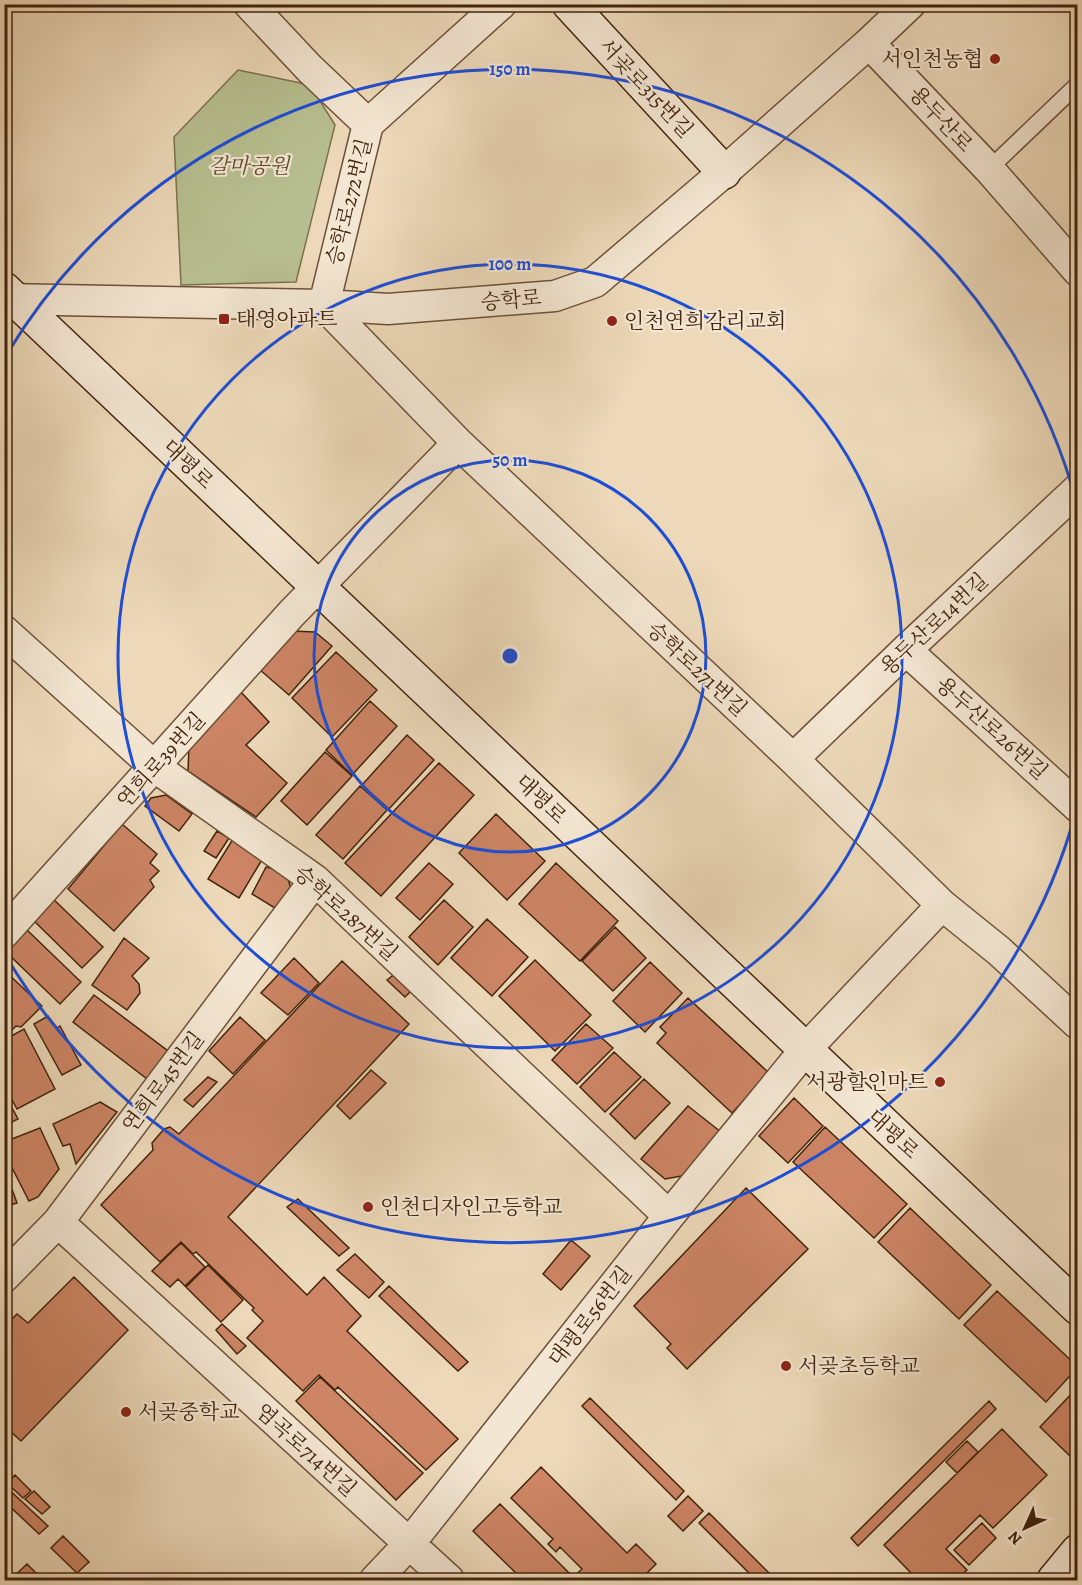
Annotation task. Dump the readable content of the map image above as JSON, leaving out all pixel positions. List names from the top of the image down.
{
  "streets": {
    "street": [
      "서곶로315번길",
      "용두산로",
      "승학로272번길",
      "승학로",
      "대평로",
      "용두산로14번길",
      "승학로271번길",
      "용두산로26번길",
      "연희로39번길",
      "승학로287번길",
      "연희로45번길",
      "대평로56번길",
      "염곡로714번길"
    ]
  },
  "crossings": [
    ["서곶로315번길", "승학로"],
    ["용두산로", "승학로"],
    ["승학로272번길", "승학로"],
    ["승학로272번길", "승학로271번길"],
    ["승학로", "대평로"],
    ["승학로", "승학로271번길"],
    ["대평로", "연희로39번길"],
    ["대평로", "대평로56번길"],
    ["용두산로14번길", "승학로271번길"],
    ["용두산로14번길", "용두산로26번길"],
    ["승학로271번길", "연희로39번길"],
    ["승학로271번길", "대평로56번길"],
    ["연희로39번길", "승학로287번길"],
    ["승학로287번길", "연희로45번길"],
    ["승학로287번길", "대평로56번길"],
    ["연희로45번길", "염곡로714번길"],
    ["대평로56번길", "염곡로714번길"]
  ],
  "parks": ["갈마공원"],
  "places": {
    "other": [
      "서인천농협",
      "인천연희감리교회",
      "서광할인마트",
      "인천디자인고등학교",
      "서곶초등학교",
      "서곶중학교"
    ],
    "transit": ["태영아파트"]
  },
  "north": "bottom left",
  "rings": ["150 m", "100 m", "50 m"]
}
